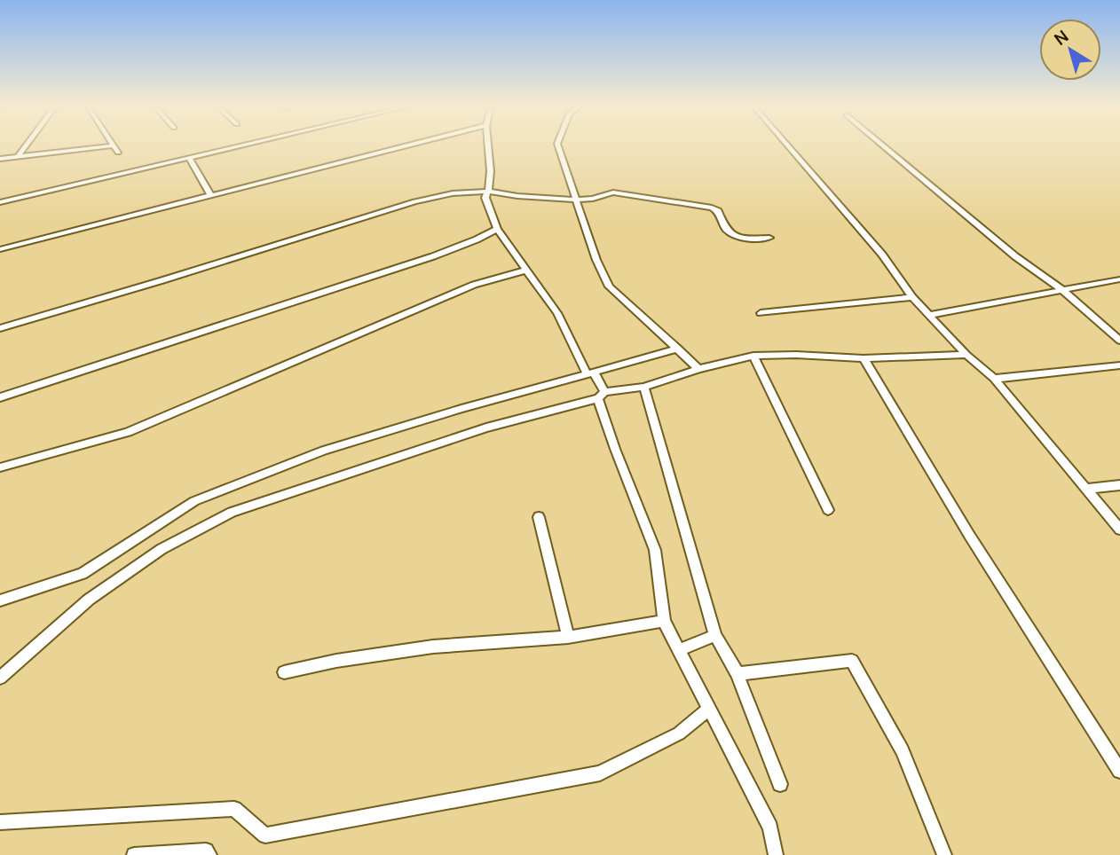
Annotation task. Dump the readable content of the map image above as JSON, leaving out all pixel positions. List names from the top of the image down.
{
  "north": "top left"
}
